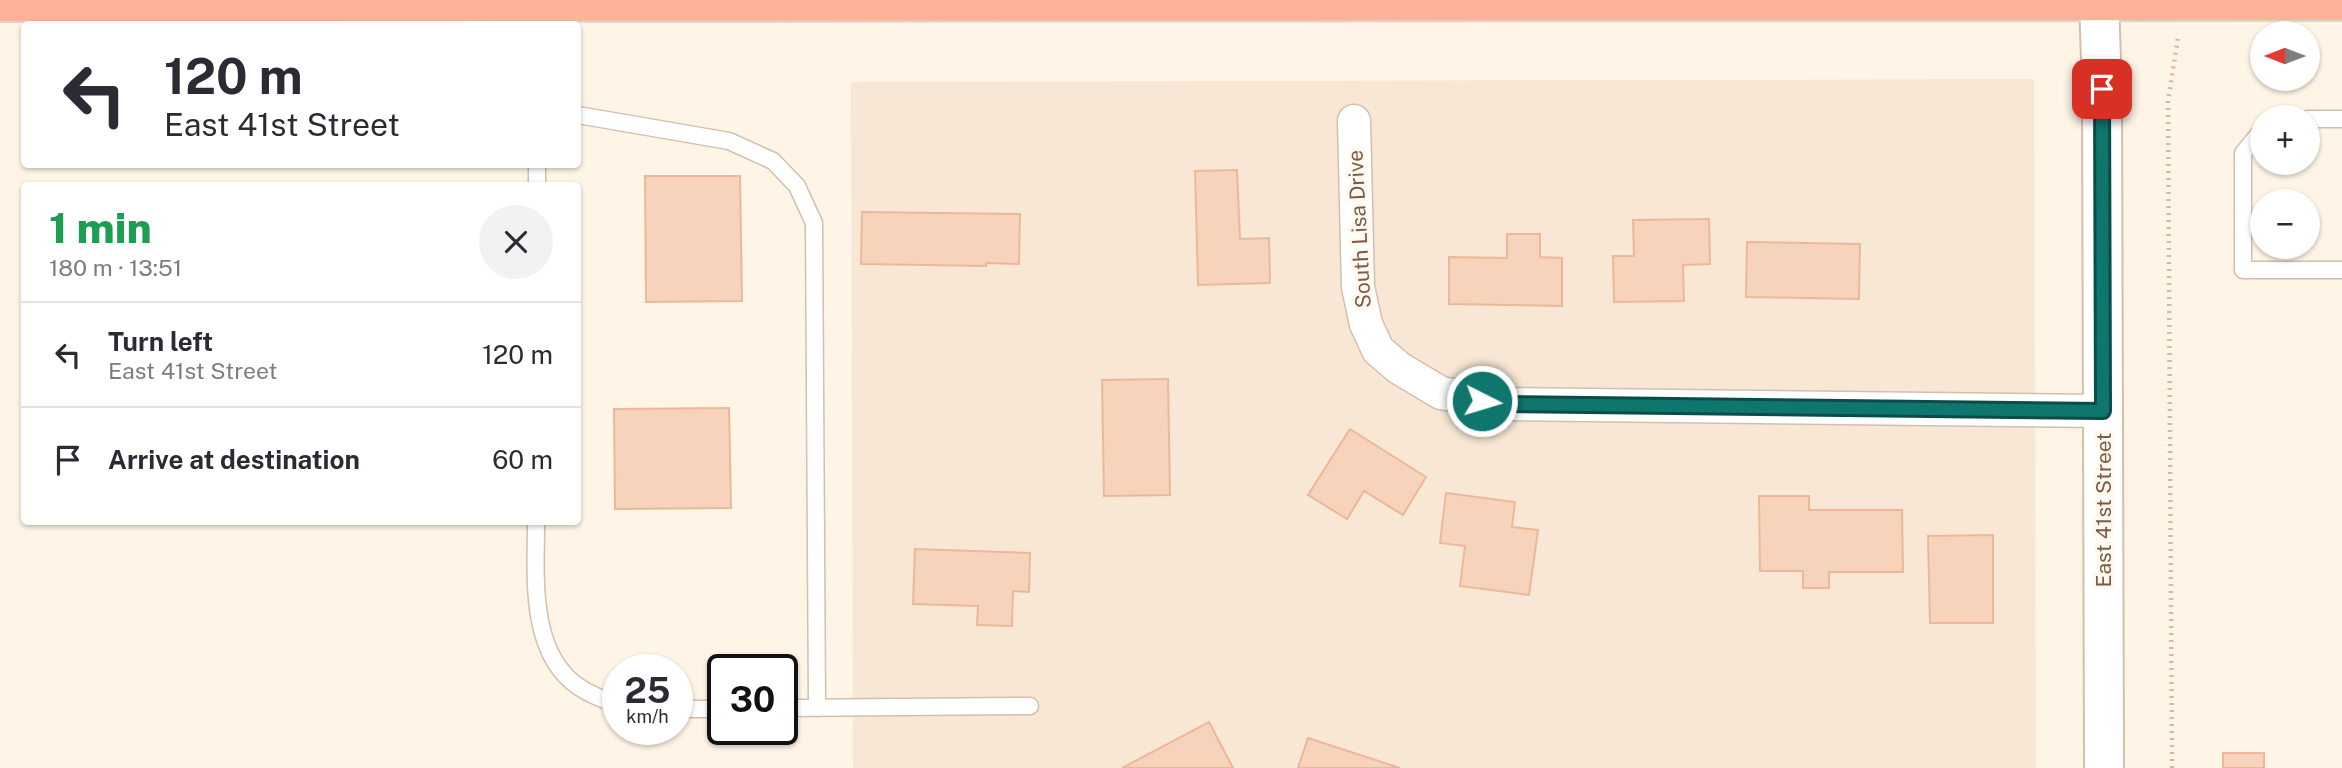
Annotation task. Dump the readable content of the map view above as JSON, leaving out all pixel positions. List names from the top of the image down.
{
  "streets": {
    "main road": ["East 41st Street"],
    "street": ["South Lisa Drive"]
  },
  "crossings": [
    ["South Lisa Drive", "East 41st Street"]
  ],
  "north": "left",
  "page": {
    "map_buttons": ["+", "−"],
    "turn": ["120 m", "East 41st Street"],
    "heading": ["1 min", "180 m · 13:51"],
    "list": [
      {
        "name": "Turn left",
        "note": "East 41st Street",
        "value": "120 m"
      },
      {
        "name": "Arrive at destination",
        "value": "60 m"
      }
    ],
    "speed": "25 km/h",
    "limit": "30"
  }
}
